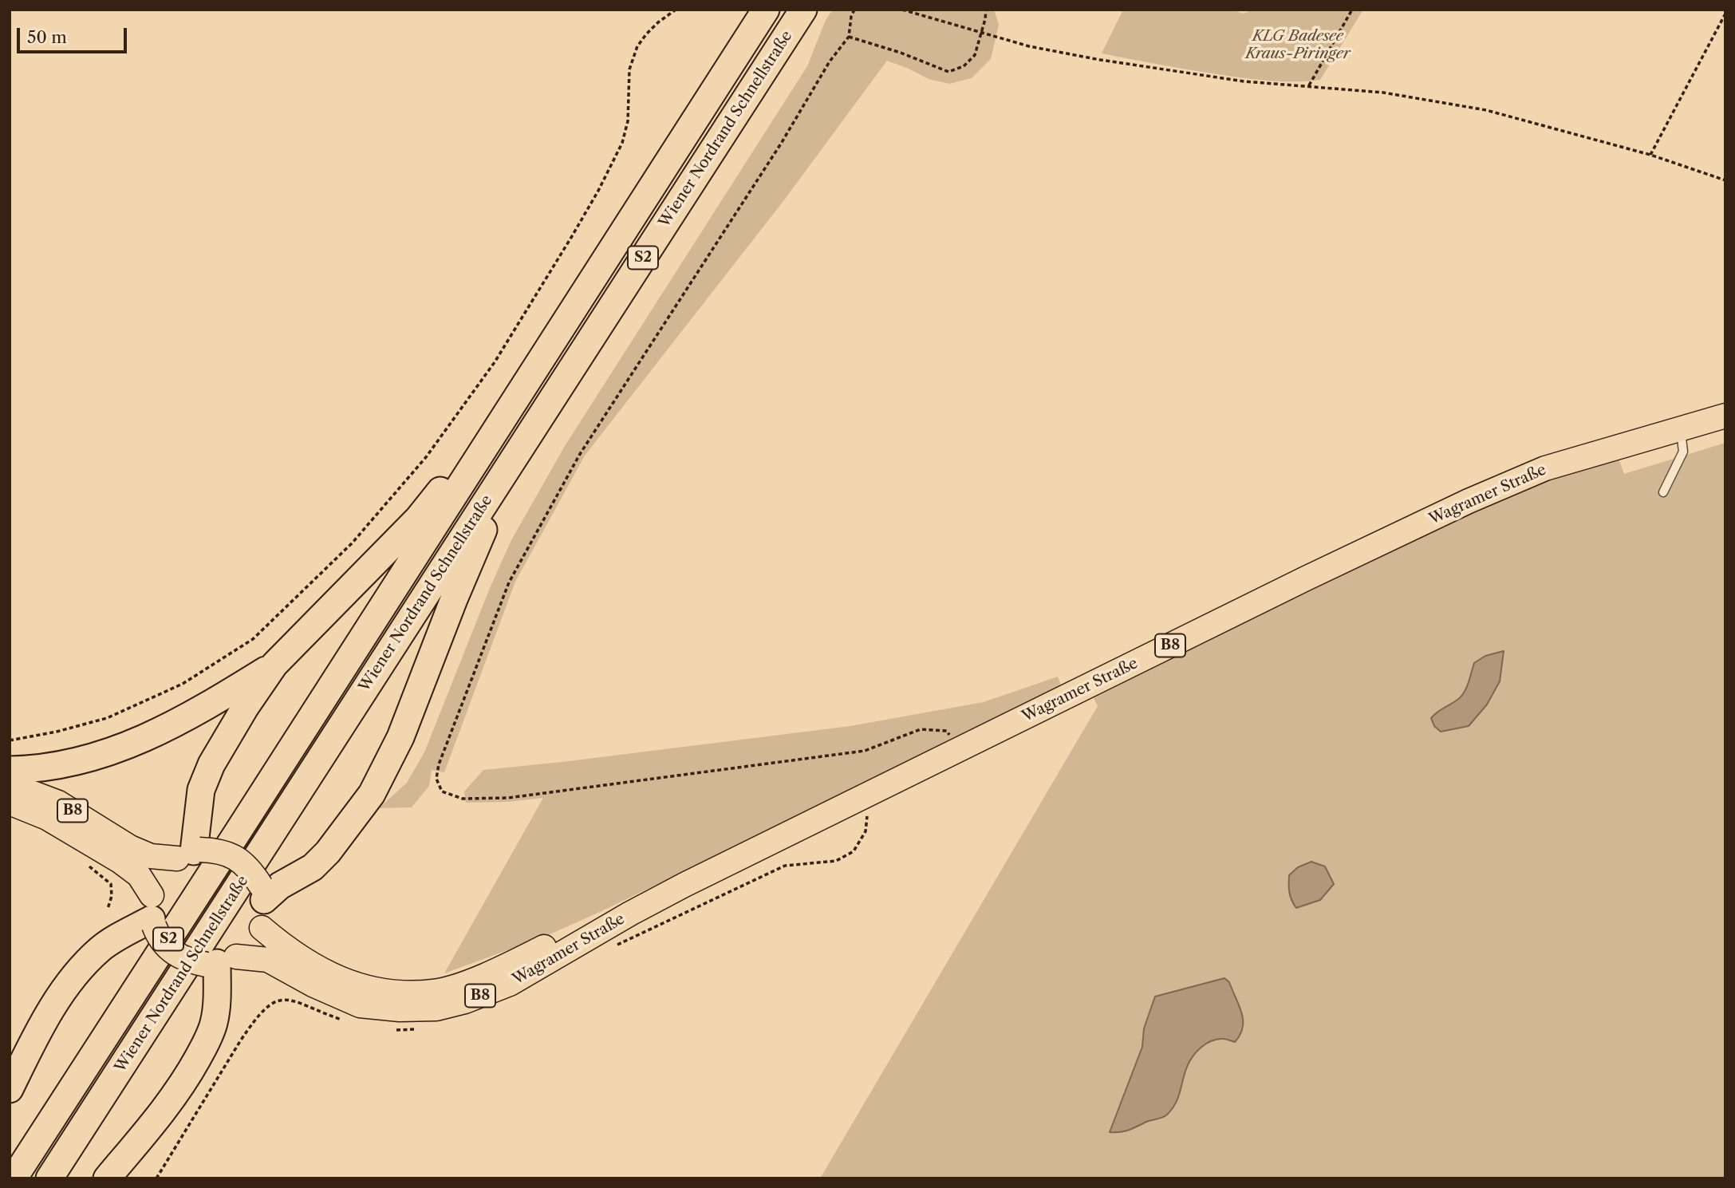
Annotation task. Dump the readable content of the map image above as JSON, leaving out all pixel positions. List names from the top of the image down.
{
  "streets": {
    "highway": ["Wiener Nordrand Schnellstraße", "S2"],
    "main road": ["Wagramer Straße", "B8"]
  },
  "crossings": [
    ["Wagramer Straße", "B8"]
  ],
  "parks": ["KLG Badesee Kraus-Piringer"],
  "scale_bar": "50 m"
}
